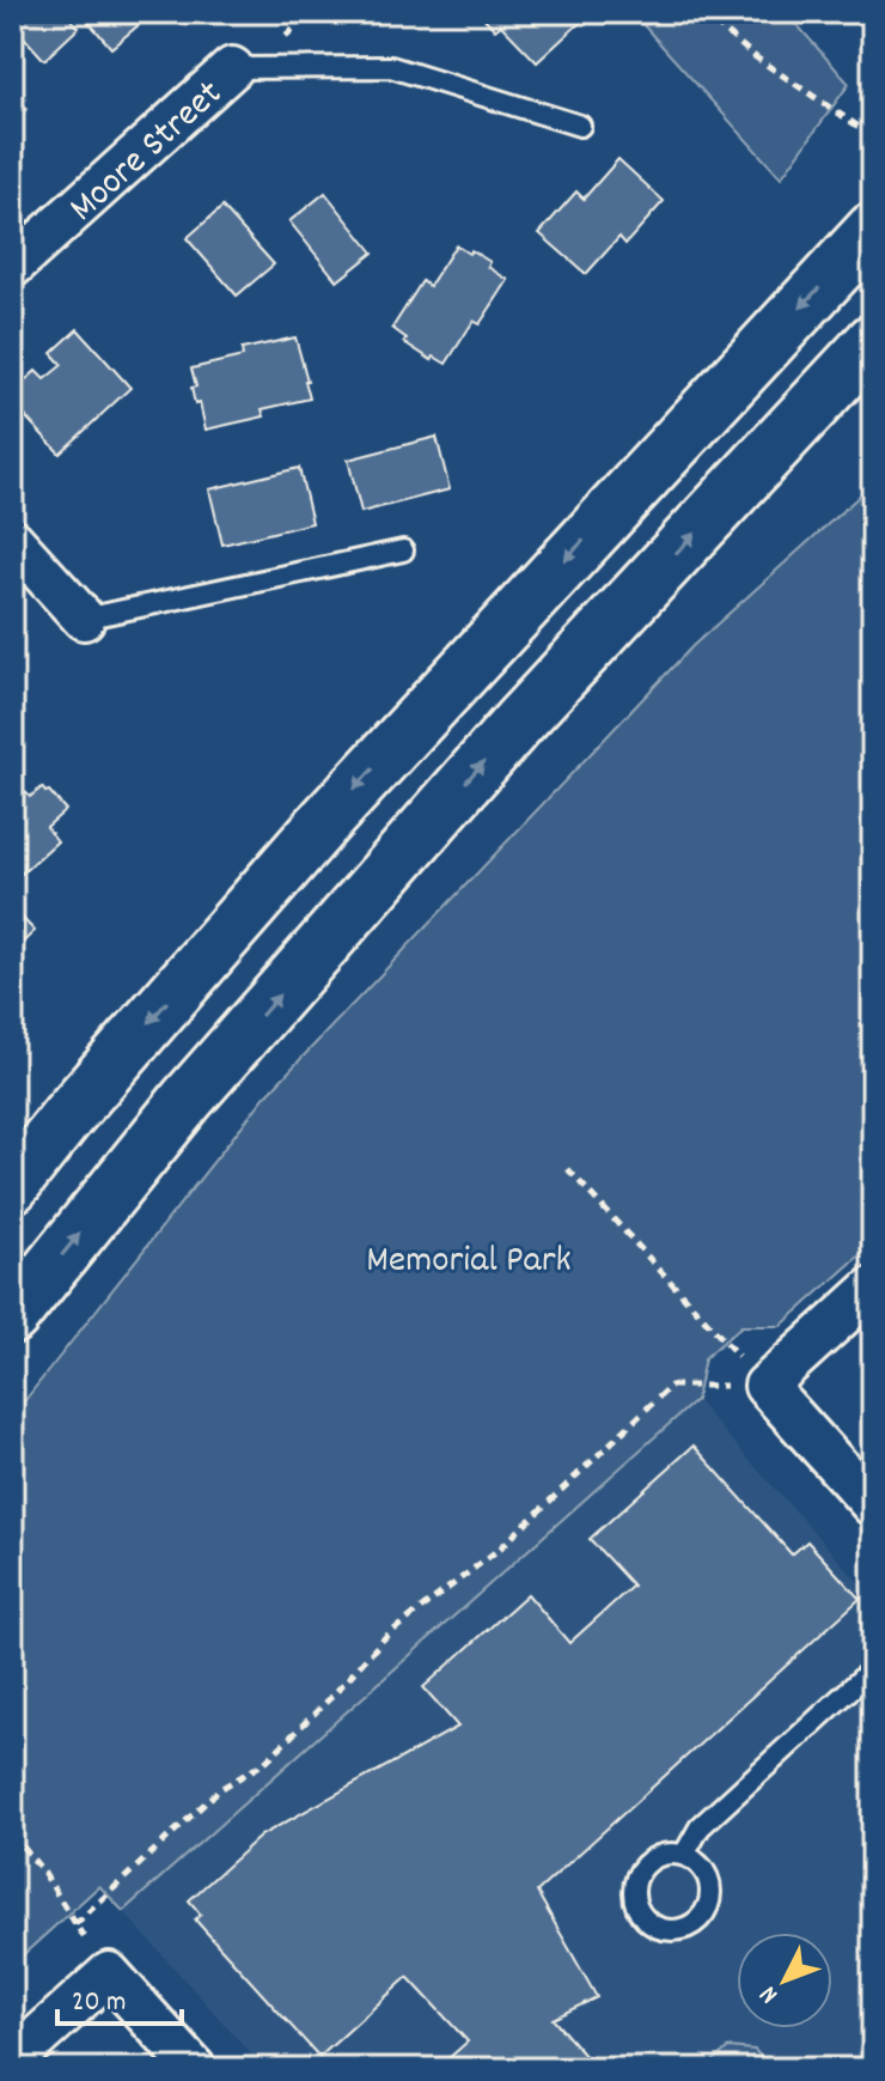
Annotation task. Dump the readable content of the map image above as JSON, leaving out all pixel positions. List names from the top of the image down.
{
  "streets": {
    "street": ["Moore Street"]
  },
  "parks": ["Memorial Park"],
  "scale_bar": "20 m",
  "north": "bottom left"
}
